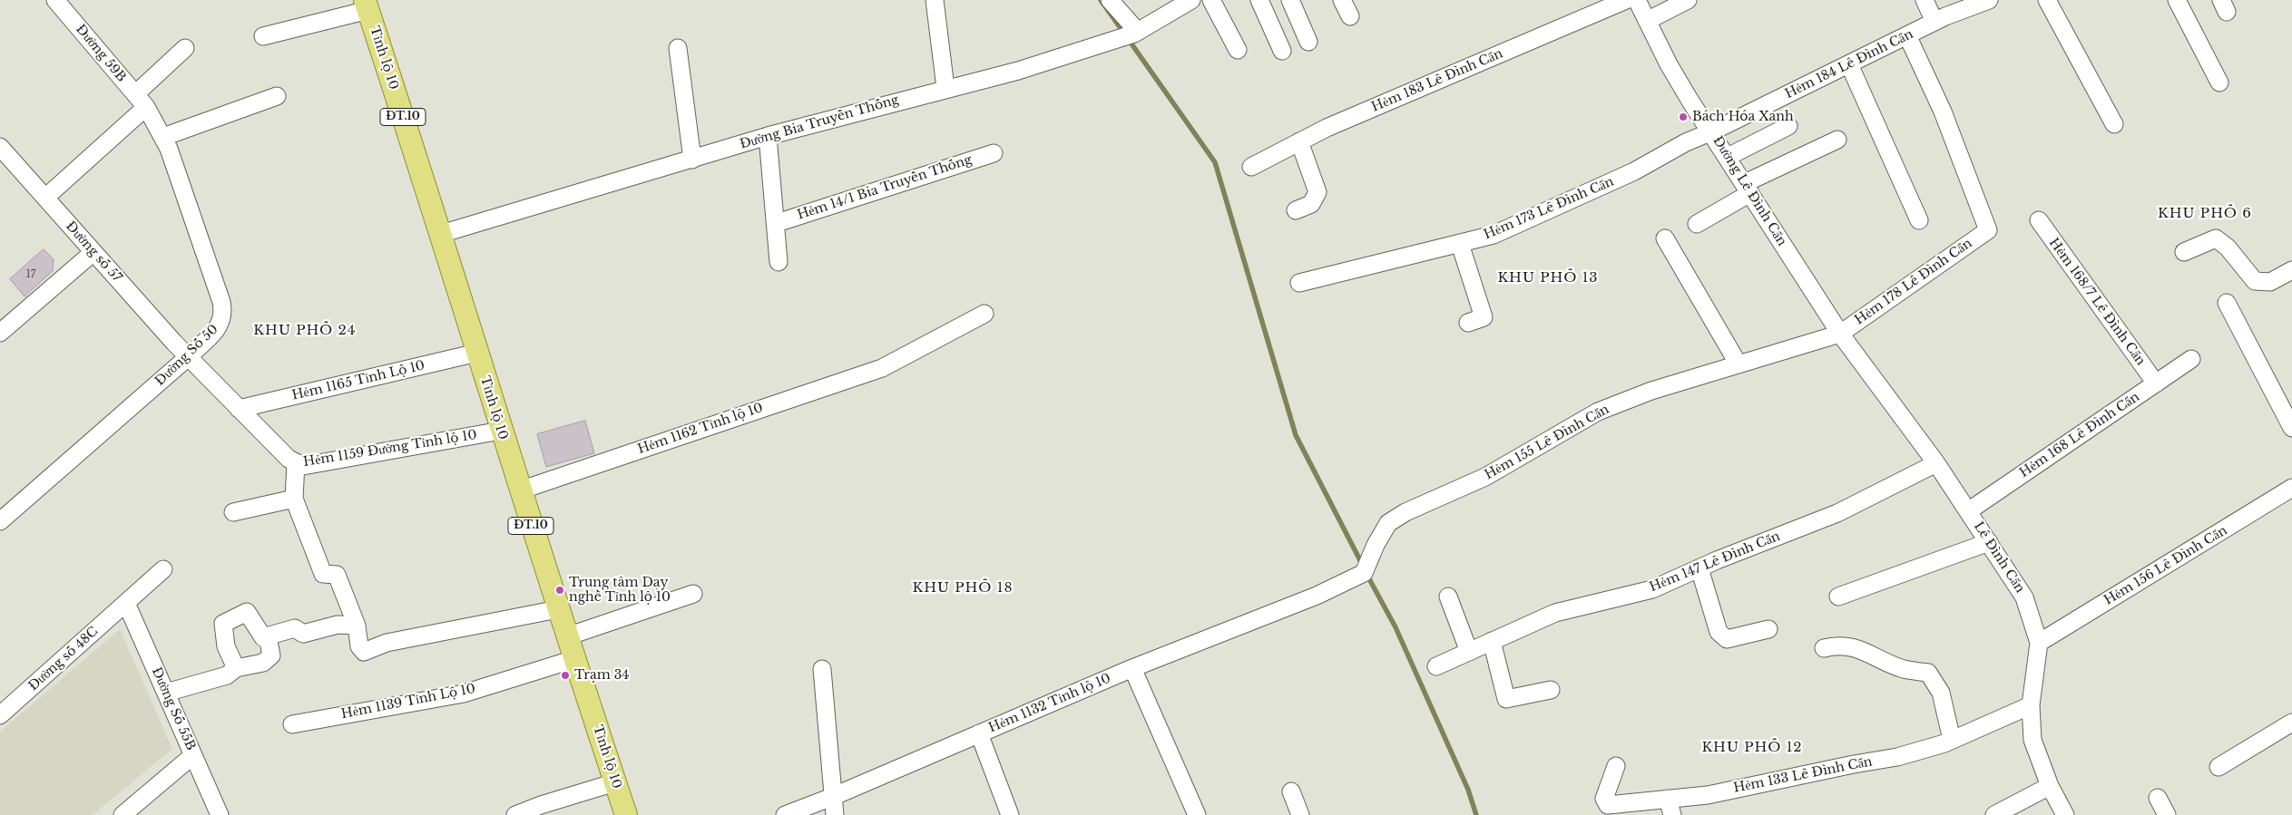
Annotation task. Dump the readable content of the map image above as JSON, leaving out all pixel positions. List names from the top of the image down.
{
  "streets": {
    "main road": ["Tỉnh lộ 10", "ĐT.10"],
    "street": [
      "Đường 59B",
      "Hẻm 184 Lê Đình Cẩn",
      "Hẻm 183 Lê Đình Cẩn",
      "Đường Bia Truyền Thống",
      "Hẻm 14/1 Bia Truyền Thống",
      "Đường Lê Đình Cẩn",
      "Hẻm 173 Lê Đình Cẩn",
      "Đường số 57",
      "Hẻm 178 Lê Đình Cẩn",
      "Hẻm 168/7 Lê Đình Cẩn",
      "Đường Số 50",
      "Hẻm 1165 Tỉnh Lộ 10",
      "Hẻm 1162 Tỉnh lộ 10",
      "Hẻm 168 Lê Đình Cẩn",
      "Hẻm 155 Lê Đình Cẩn",
      "Hẻm 1159 Đường Tỉnh lộ 10",
      "Lê Đình Cẩn",
      "Hẻm 147 Lê Đình Cẩn",
      "Hẻm 156 Lê Đình Cẩn",
      "Đường số 48C",
      "Hẻm 1139 Tỉnh Lộ 10",
      "Hẻm 1132 Tỉnh lộ 10",
      "Đường Số 55B",
      "Hẻm 133 Lê Đình Cẩn"
    ]
  },
  "crossings": [
    ["Đường 59B", "Đường Số 50"],
    ["Tỉnh lộ 10", "Đường Bia Truyền Thống"],
    ["Tỉnh lộ 10", "Hẻm 1165 Tỉnh Lộ 10"],
    ["Tỉnh lộ 10", "Hẻm 1162 Tỉnh lộ 10"],
    ["Tỉnh lộ 10", "Hẻm 1159 Đường Tỉnh lộ 10"],
    ["Tỉnh lộ 10", "Hẻm 1139 Tỉnh Lộ 10"],
    ["Hẻm 184 Lê Đình Cẩn", "Đường Lê Đình Cẩn"],
    ["Hẻm 184 Lê Đình Cẩn", "Hẻm 173 Lê Đình Cẩn"],
    ["Hẻm 184 Lê Đình Cẩn", "Hẻm 178 Lê Đình Cẩn"],
    ["Đường Lê Đình Cẩn", "Hẻm 173 Lê Đình Cẩn"],
    ["Đường Lê Đình Cẩn", "Hẻm 178 Lê Đình Cẩn"],
    ["Đường Lê Đình Cẩn", "Hẻm 155 Lê Đình Cẩn"],
    ["Đường Lê Đình Cẩn", "Lê Đình Cẩn"],
    ["Đường số 57", "Đường Số 50"],
    ["Đường số 57", "Hẻm 1159 Đường Tỉnh lộ 10"],
    ["Hẻm 178 Lê Đình Cẩn", "Hẻm 155 Lê Đình Cẩn"],
    ["Hẻm 178 Lê Đình Cẩn", "Lê Đình Cẩn"],
    ["Hẻm 168/7 Lê Đình Cẩn", "Hẻm 168 Lê Đình Cẩn"],
    ["Đường Số 50", "Hẻm 1159 Đường Tỉnh lộ 10"],
    ["Hẻm 1165 Tỉnh Lộ 10", "Hẻm 1159 Đường Tỉnh lộ 10"],
    ["Hẻm 168 Lê Đình Cẩn", "Lê Đình Cẩn"],
    ["Hẻm 155 Lê Đình Cẩn", "Lê Đình Cẩn"],
    ["Hẻm 155 Lê Đình Cẩn", "Hẻm 1132 Tỉnh lộ 10"],
    ["Lê Đình Cẩn", "Hẻm 147 Lê Đình Cẩn"],
    ["Lê Đình Cẩn", "Hẻm 156 Lê Đình Cẩn"],
    ["Lê Đình Cẩn", "Hẻm 133 Lê Đình Cẩn"],
    ["Đường số 48C", "Đường Số 55B"]
  ],
  "districts": [
    "KHU PHỐ 6",
    "KHU PHỐ 13",
    "KHU PHỐ 24",
    "KHU PHỐ 18",
    "KHU PHỐ 12"
  ],
  "places": ["Bách Hóa Xanh", "Trung tâm Dạy nghề Tỉnh lộ 10", "Trạm 34"],
  "house_numbers": ["17"]
}
